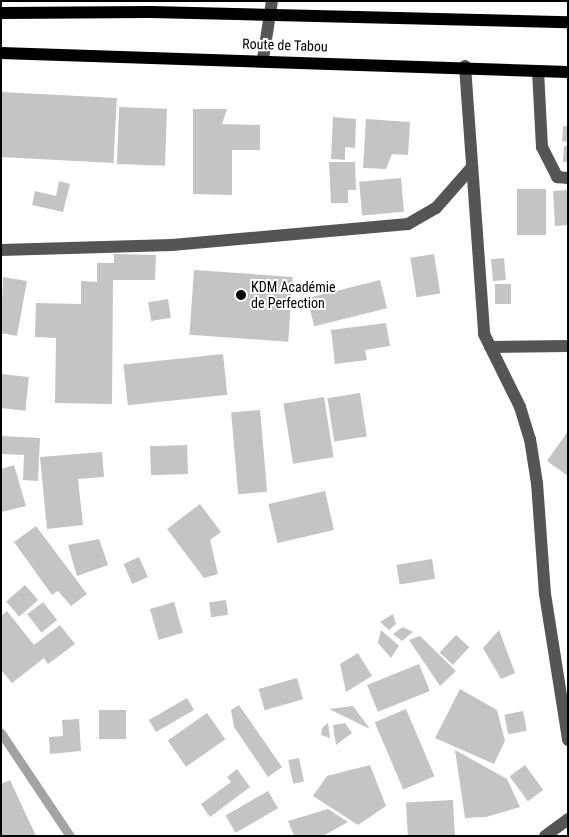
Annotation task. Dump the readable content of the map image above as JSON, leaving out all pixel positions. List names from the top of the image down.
{
  "streets": {
    "main road": ["Route de Tabou"]
  },
  "places": ["KDM Académie de Perfection"]
}
